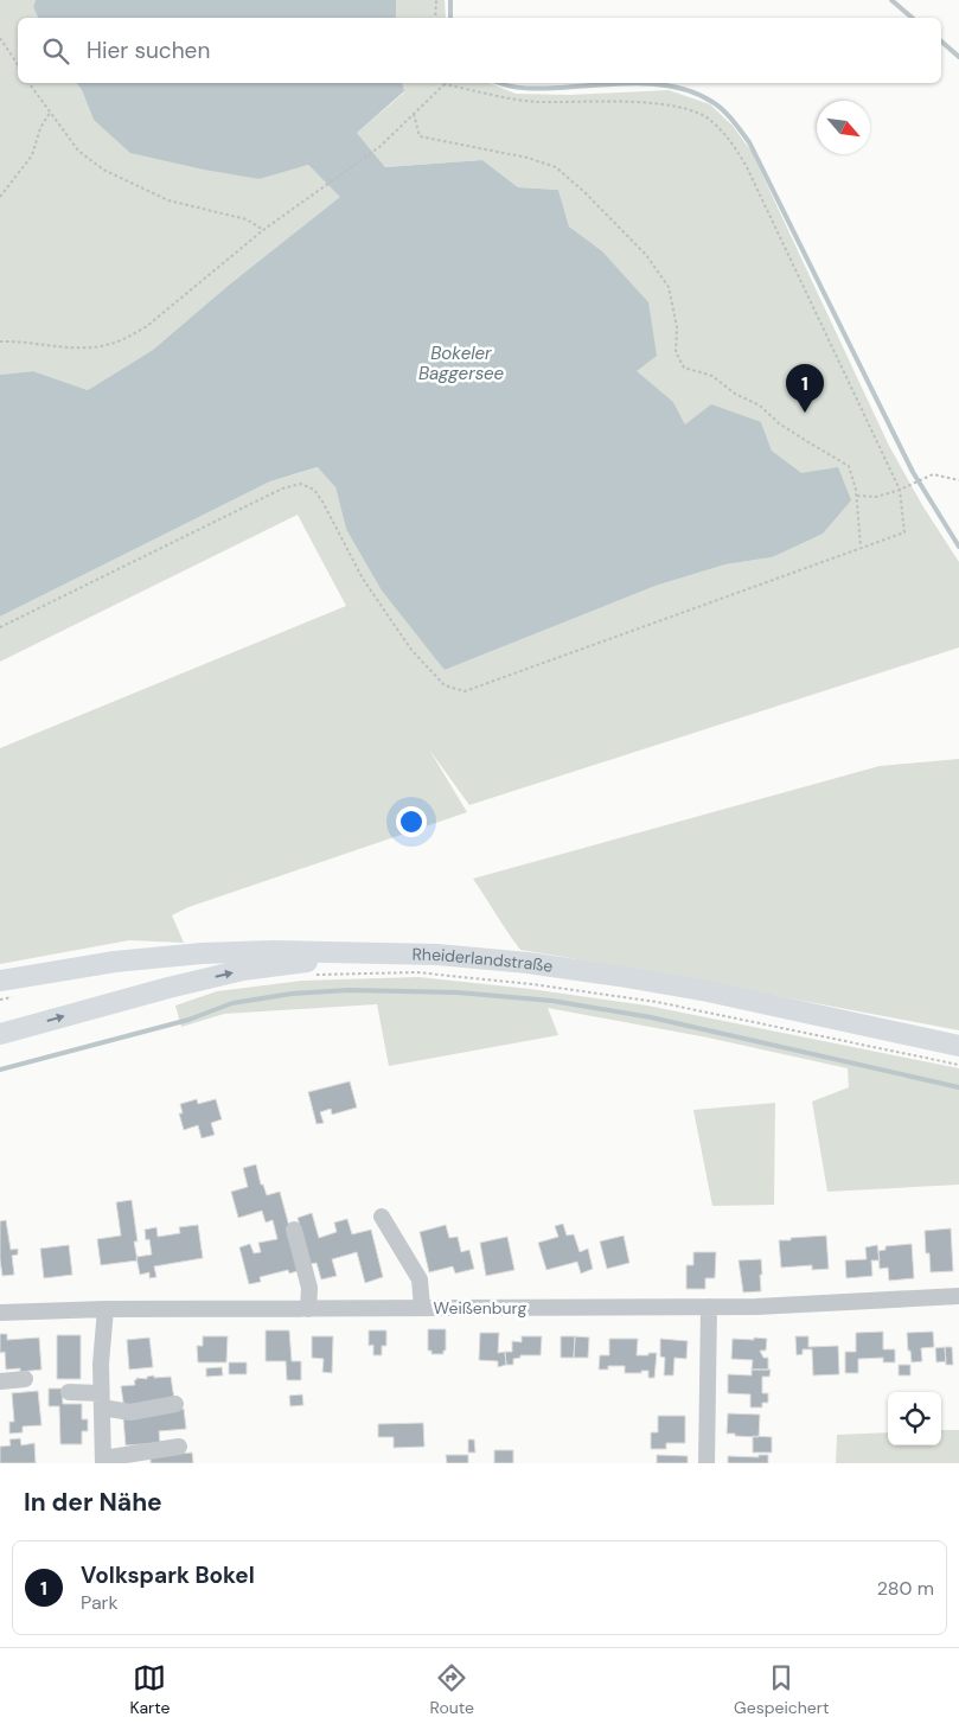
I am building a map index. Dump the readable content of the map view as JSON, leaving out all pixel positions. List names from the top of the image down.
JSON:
{
  "streets": {
    "main road": ["Rheiderlandstraße"],
    "street": ["Weißenburg"]
  },
  "water": ["Bokeler Baggersee"],
  "north": "bottom right",
  "page": {
    "search": "Hier suchen",
    "pins": "1",
    "heading": "In der Nähe",
    "list": [
      {
        "mark": "1",
        "name": "Volkspark Bokel",
        "note": "Park",
        "value": "280 m"
      }
    ],
    "nav": ["Karte", "Route", "Gespeichert"]
  }
}
